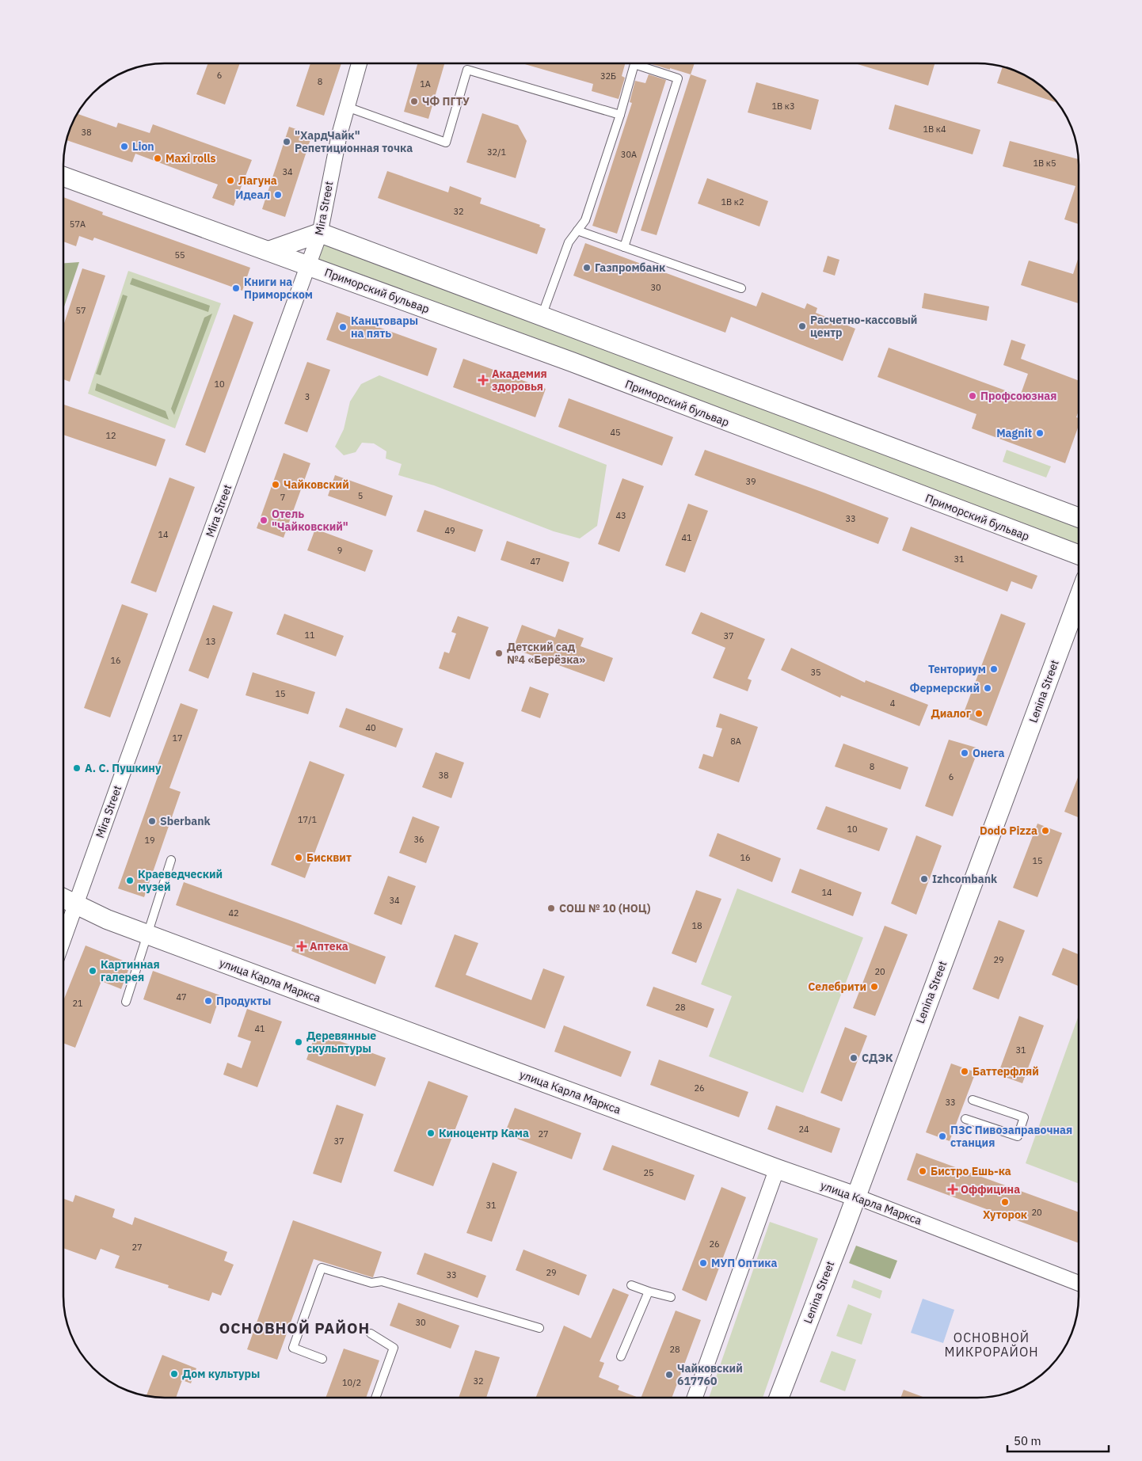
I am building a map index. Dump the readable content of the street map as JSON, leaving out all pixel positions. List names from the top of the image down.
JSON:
{
  "streets": {
    "street": [
      "Mira Street",
      "Приморский бульвар",
      "Lenina Street",
      "улица Карла Маркса"
    ]
  },
  "crossings": [
    ["Mira Street", "Приморский бульвар"],
    ["Mira Street", "улица Карла Маркса"],
    ["Lenina Street", "улица Карла Маркса"]
  ],
  "districts": ["ОСНОВНОЙ РАЙОН", "ОСНОВНОЙ МИКРОРАЙОН"],
  "places": {
    "other": [
      "ЧФ ПГТУ",
      "\"ХардЧайк\" Репетиционная точка",
      "Lion",
      "Maxi rolls",
      "Лагуна",
      "Идеал",
      "Газпромбанк",
      "Книги на Приморском",
      "Расчетно-кассовый центр",
      "Канцтовары на пять",
      "Профсоюзная",
      "Magnit",
      "Чайковский",
      "Отель \"Чайковский\"",
      "Детский сад №4 «Берёзка»",
      "Тенториум",
      "Фермерский",
      "Диалог",
      "Онега",
      "А. С. Пушкину",
      "Sberbank",
      "Dodo Pizza",
      "Бисквит",
      "Izhcombank",
      "Краеведческий музей",
      "СОШ № 10 (НОЦ)",
      "Картинная галерея",
      "Селебрити",
      "Продукты",
      "Деревянные скульптуры",
      "СДЭК",
      "Баттерфляй",
      "Киноцентр Кама",
      "ПЗС Пивозаправочная станция",
      "Бистро Ешь-ка",
      "Хуторок",
      "МУП Оптика",
      "Дом культуры",
      "Чайковский 617760"
    ],
    "health": ["Академия здоровья", "Аптека", "Оффицина"]
  },
  "house_numbers": [
    "6",
    "32Б",
    "8",
    "1А",
    "1В к3",
    "1В к4",
    "38",
    "32/1",
    "30А",
    "1В к5",
    "34",
    "1В к2",
    "32",
    "57А",
    "55",
    "30",
    "57",
    "10",
    "3",
    "45",
    "12",
    "39",
    "5",
    "7",
    "43",
    "33",
    "49",
    "14",
    "41",
    "9",
    "31",
    "47",
    "11",
    "37",
    "13",
    "16",
    "35",
    "15",
    "4",
    "40",
    "17",
    "8А",
    "8",
    "38",
    "6",
    "17/1",
    "10",
    "36",
    "19",
    "16",
    "15",
    "14",
    "34",
    "42",
    "18",
    "29",
    "20",
    "47",
    "21",
    "28",
    "41",
    "31",
    "26",
    "33",
    "24",
    "27",
    "37",
    "25",
    "31",
    "20",
    "26",
    "27",
    "29",
    "33",
    "30",
    "28",
    "32",
    "10/2"
  ],
  "scale_bar": "50 m"
}
